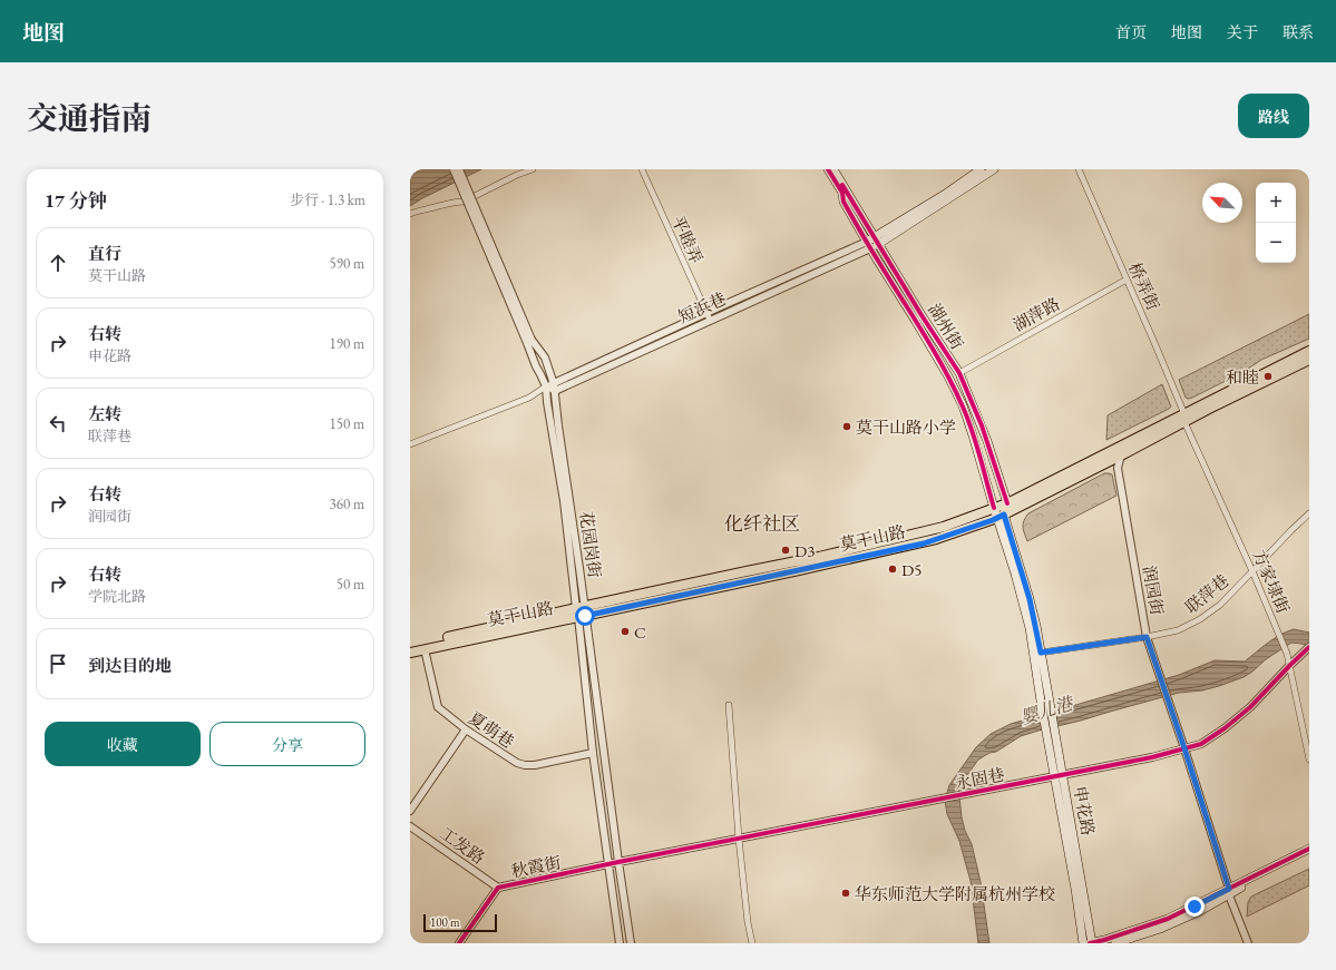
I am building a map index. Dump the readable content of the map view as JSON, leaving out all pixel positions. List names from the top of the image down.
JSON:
{
  "streets": {
    "main road": ["湖州街", "莫干山路", "申花路"],
    "street": [
      "平睦弄",
      "桥弄街",
      "短浜巷",
      "湖萍路",
      "花园岗街",
      "方家埭街",
      "润园街",
      "联萍巷",
      "夏萌巷",
      "永固巷",
      "工发路",
      "秋霞街"
    ]
  },
  "crossings": [
    ["平睦弄", "短浜巷"],
    ["桥弄街", "湖萍路"],
    ["桥弄街", "莫干山路"],
    ["桥弄街", "方家埭街"],
    ["短浜巷", "湖州街"],
    ["短浜巷", "花园岗街"],
    ["湖萍路", "湖州街"],
    ["湖州街", "莫干山路"],
    ["湖州街", "申花路"],
    ["莫干山路", "花园岗街"],
    ["莫干山路", "方家埭街"],
    ["莫干山路", "润园街"],
    ["莫干山路", "夏萌巷"],
    ["莫干山路", "申花路"],
    ["花园岗街", "夏萌巷"],
    ["花园岗街", "永固巷"],
    ["花园岗街", "秋霞街"],
    ["方家埭街", "联萍巷"],
    ["方家埭街", "永固巷"],
    ["润园街", "联萍巷"],
    ["润园街", "永固巷"],
    ["联萍巷", "申花路"],
    ["永固巷", "申花路"],
    ["永固巷", "秋霞街"],
    ["工发路", "秋霞街"]
  ],
  "districts": ["化纤社区"],
  "water": ["婴儿港"],
  "places": [
    "和睦",
    "莫干山路小学",
    "D3",
    "D5",
    "C",
    "华东师范大学附属杭州学校"
  ],
  "scale_bar": "100 m",
  "north": "top left",
  "page": {
    "header": "地图",
    "nav": [
      "首页",
      "地图",
      "关于",
      "联系"
    ],
    "title": "交通指南",
    "buttons": [
      "路线",
      ["收藏", "分享"]
    ],
    "heading": ["17 分钟", "步行 · 1.3 km"],
    "map_buttons": ["+", "−"],
    "list": [
      ["直行", "莫干山路", "590 m"],
      ["右转", "申花路", "190 m"],
      ["左转", "联萍巷", "150 m"],
      ["右转", "润园街", "360 m"],
      ["右转", "学院北路", "50 m"],
      "到达目的地"
    ],
    "scale": "100 m"
  }
}
